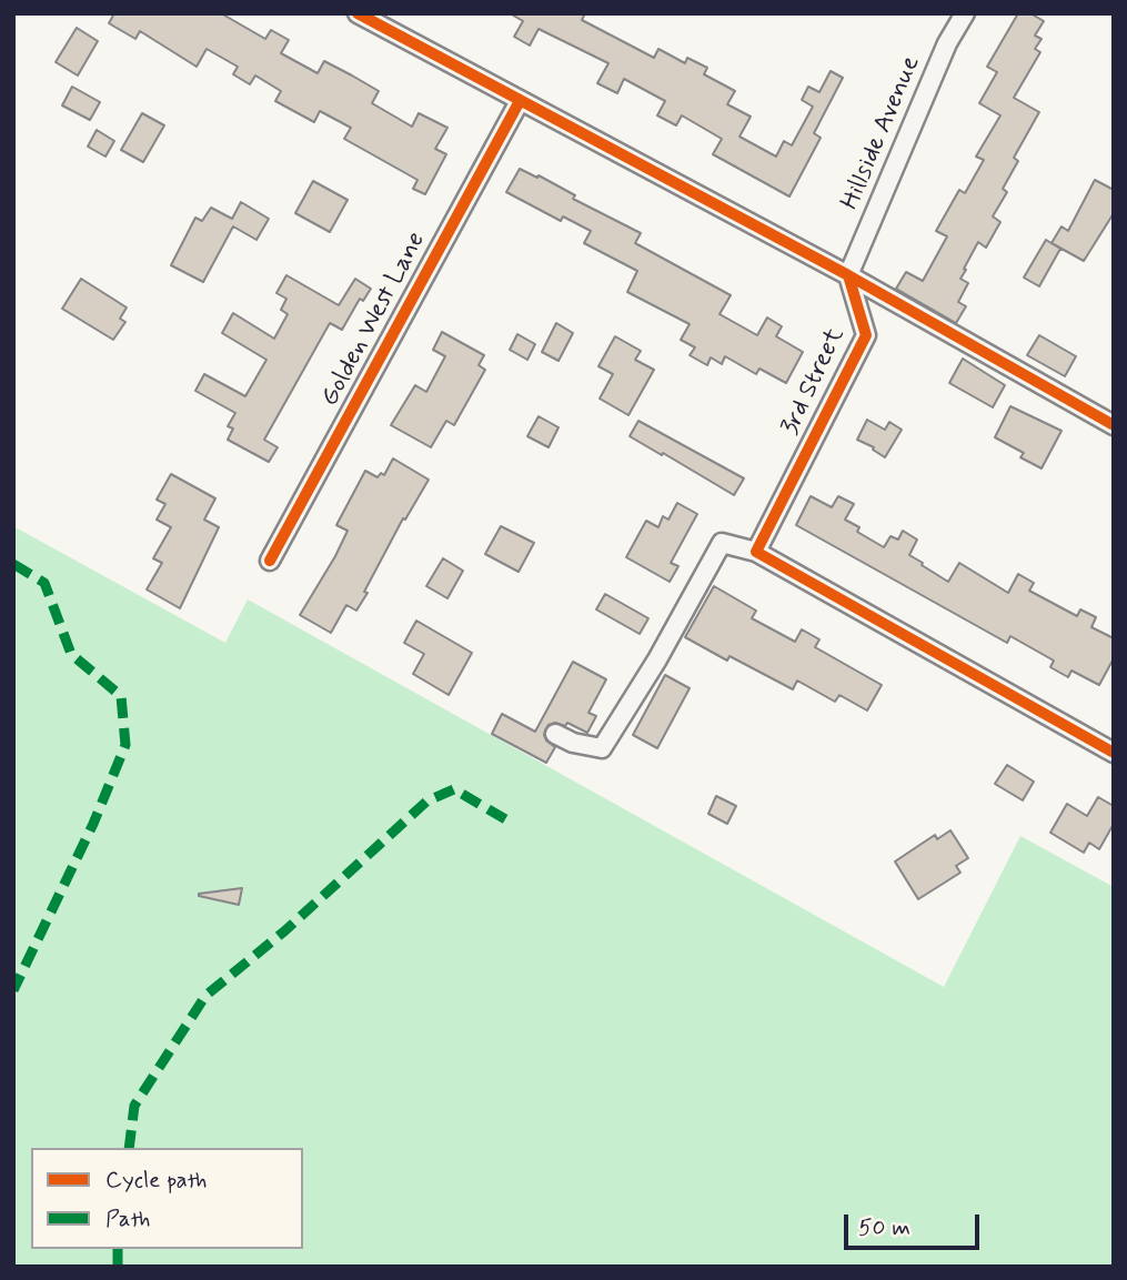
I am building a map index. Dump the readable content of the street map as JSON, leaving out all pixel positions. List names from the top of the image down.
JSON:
{
  "streets": {
    "street": ["Hillside Avenue", "Golden West Lane", "3rd Street"]
  },
  "crossings": [
    ["Hillside Avenue", "3rd Street"]
  ],
  "legend": ["Cycle path", "Path"],
  "scale_bar": "50 m"
}
